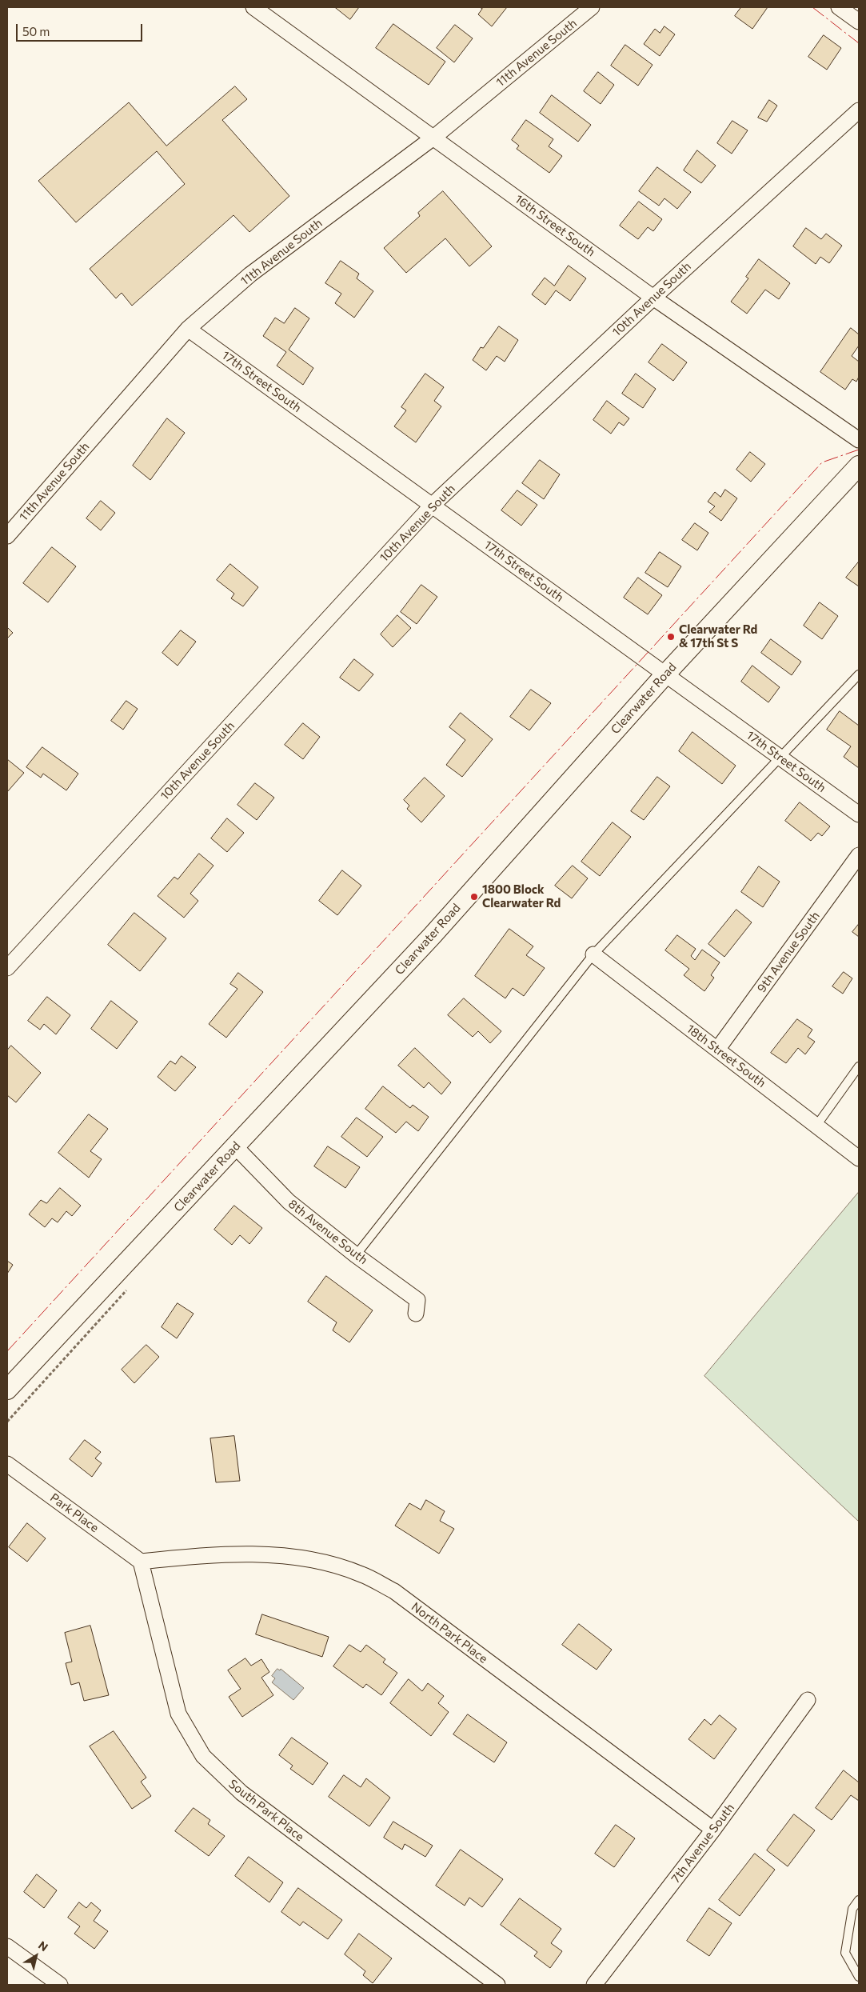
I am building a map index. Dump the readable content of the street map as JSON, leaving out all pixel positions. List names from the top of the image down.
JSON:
{
  "streets": {
    "street": [
      "11th Avenue South",
      "16th Street South",
      "10th Avenue South",
      "17th Street South",
      "Clearwater Road",
      "9th Avenue South",
      "18th Street South",
      "8th Avenue South",
      "Park Place",
      "North Park Place",
      "South Park Place",
      "7th Avenue South"
    ]
  },
  "crossings": [
    ["11th Avenue South", "16th Street South"],
    ["11th Avenue South", "17th Street South"],
    ["16th Street South", "10th Avenue South"],
    ["10th Avenue South", "17th Street South"],
    ["17th Street South", "Clearwater Road"],
    ["Clearwater Road", "8th Avenue South"],
    ["9th Avenue South", "18th Street South"],
    ["Park Place", "North Park Place"],
    ["Park Place", "South Park Place"],
    ["North Park Place", "South Park Place"],
    ["North Park Place", "7th Avenue South"]
  ],
  "places": ["Clearwater Rd & 17th St S", "1800 Block Clearwater Rd"],
  "scale_bar": "50 m",
  "north": "top right"
}
